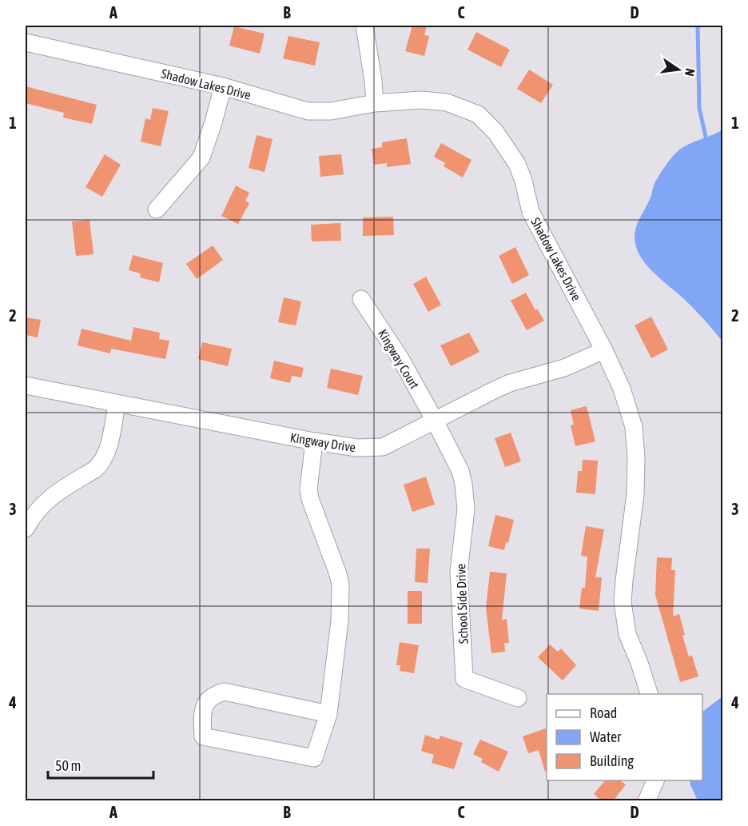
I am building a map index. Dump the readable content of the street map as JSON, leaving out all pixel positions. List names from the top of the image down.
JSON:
{
  "streets": {
    "street": [
      "Shadow Lakes Drive",
      "Kingway Court",
      "Kingway Drive",
      "School Side Drive"
    ]
  },
  "crossings": [
    ["Shadow Lakes Drive", "Kingway Drive"],
    ["Kingway Court", "Kingway Drive"],
    ["Kingway Court", "School Side Drive"],
    ["Kingway Drive", "School Side Drive"]
  ],
  "legend": ["Road", "Water", "Building"],
  "scale_bar": "50 m",
  "north": "right",
  "grid": {
    "columns": [
      "A",
      "B",
      "C",
      "D"
    ],
    "rows": [
      "1",
      "2",
      "3",
      "4"
    ]
  }
}
